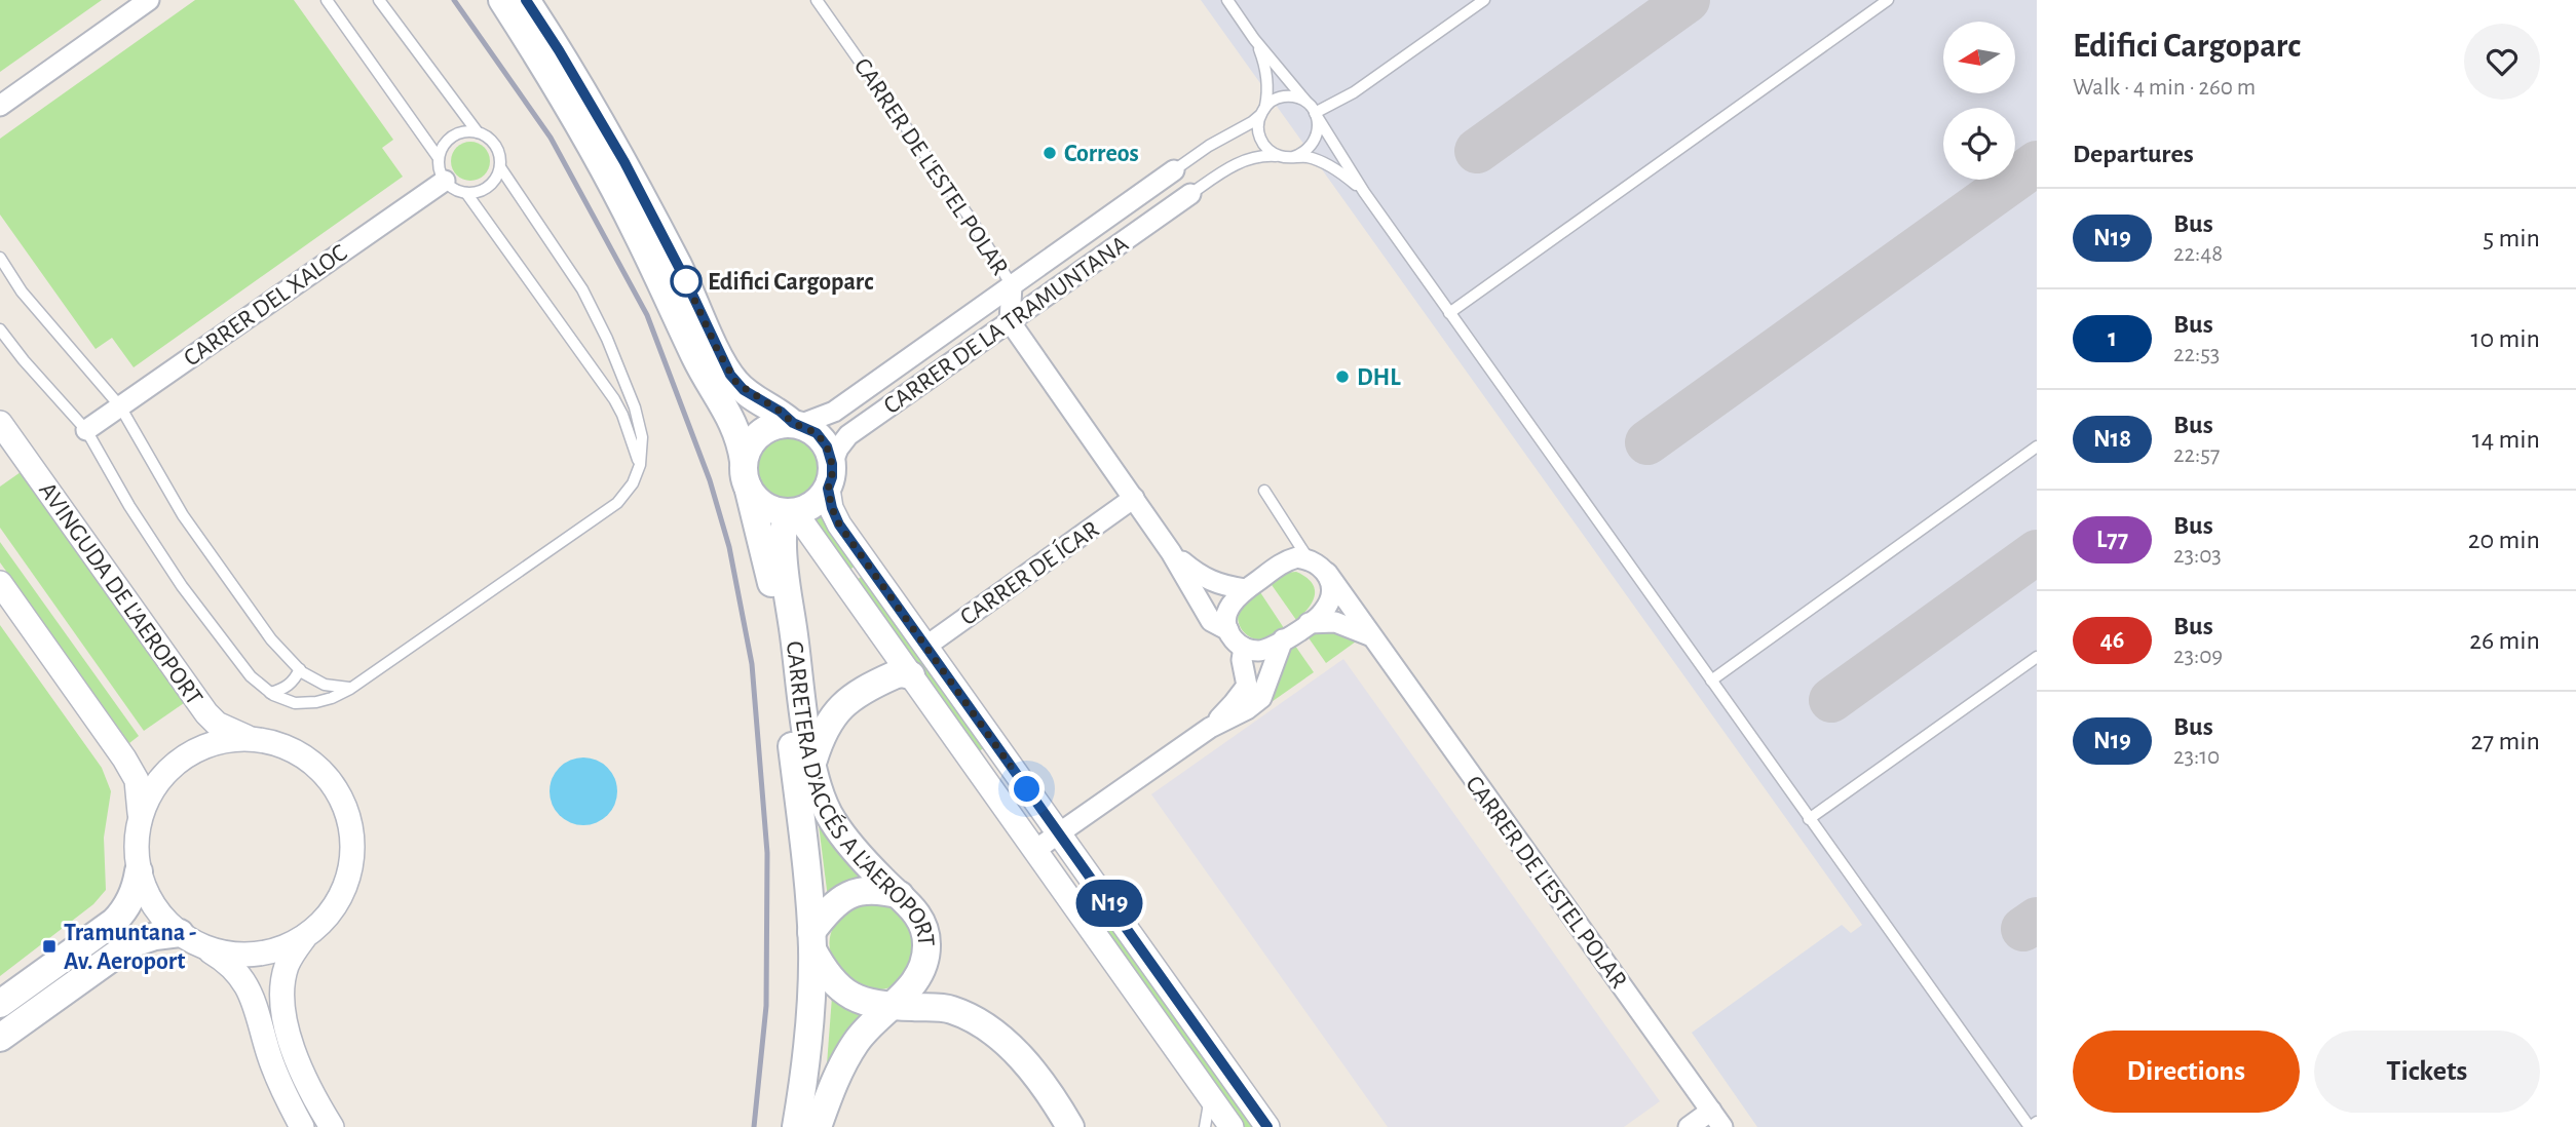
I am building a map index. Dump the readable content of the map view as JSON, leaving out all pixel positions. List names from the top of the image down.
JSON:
{
  "streets": {
    "main road": ["CARRETERA D'ACCÉS A L'AEROPORT"],
    "street": [
      "CARRER DE L'ESTEL POLAR",
      "CARRER DEL XALOC",
      "CARRER DE LA TRAMUNTANA",
      "CARRER DE ÍCAR",
      "AVINGUDA DE L'AEROPORT"
    ]
  },
  "crossings": [
    ["CARRER DE L'ESTEL POLAR", "CARRER DE LA TRAMUNTANA"],
    ["CARRER DE LA TRAMUNTANA", "CARRETERA D'ACCÉS A L'AEROPORT"]
  ],
  "places": {
    "other": ["Correos", "Edifici Cargoparc", "DHL"],
    "transit": ["Tramuntana - Av. Aeroport"]
  },
  "lines": ["bus line N19"],
  "north": "left",
  "page": {
    "on_map": "N19",
    "heading": [
      ["Edifici Cargoparc", "Walk · 4 min · 260 m"],
      "Departures"
    ],
    "list": [
      {
        "mark": "N19",
        "name": "Bus",
        "note": "22:48",
        "value": "5 min"
      },
      {
        "mark": "1",
        "name": "Bus",
        "note": "22:53",
        "value": "10 min"
      },
      {
        "mark": "N18",
        "name": "Bus",
        "note": "22:57",
        "value": "14 min"
      },
      {
        "mark": "L77",
        "name": "Bus",
        "note": "23:03",
        "value": "20 min"
      },
      {
        "mark": "46",
        "name": "Bus",
        "note": "23:09",
        "value": "26 min"
      },
      {
        "mark": "N19",
        "name": "Bus",
        "note": "23:10",
        "value": "27 min"
      }
    ],
    "buttons": ["Directions", "Tickets"]
  }
}
